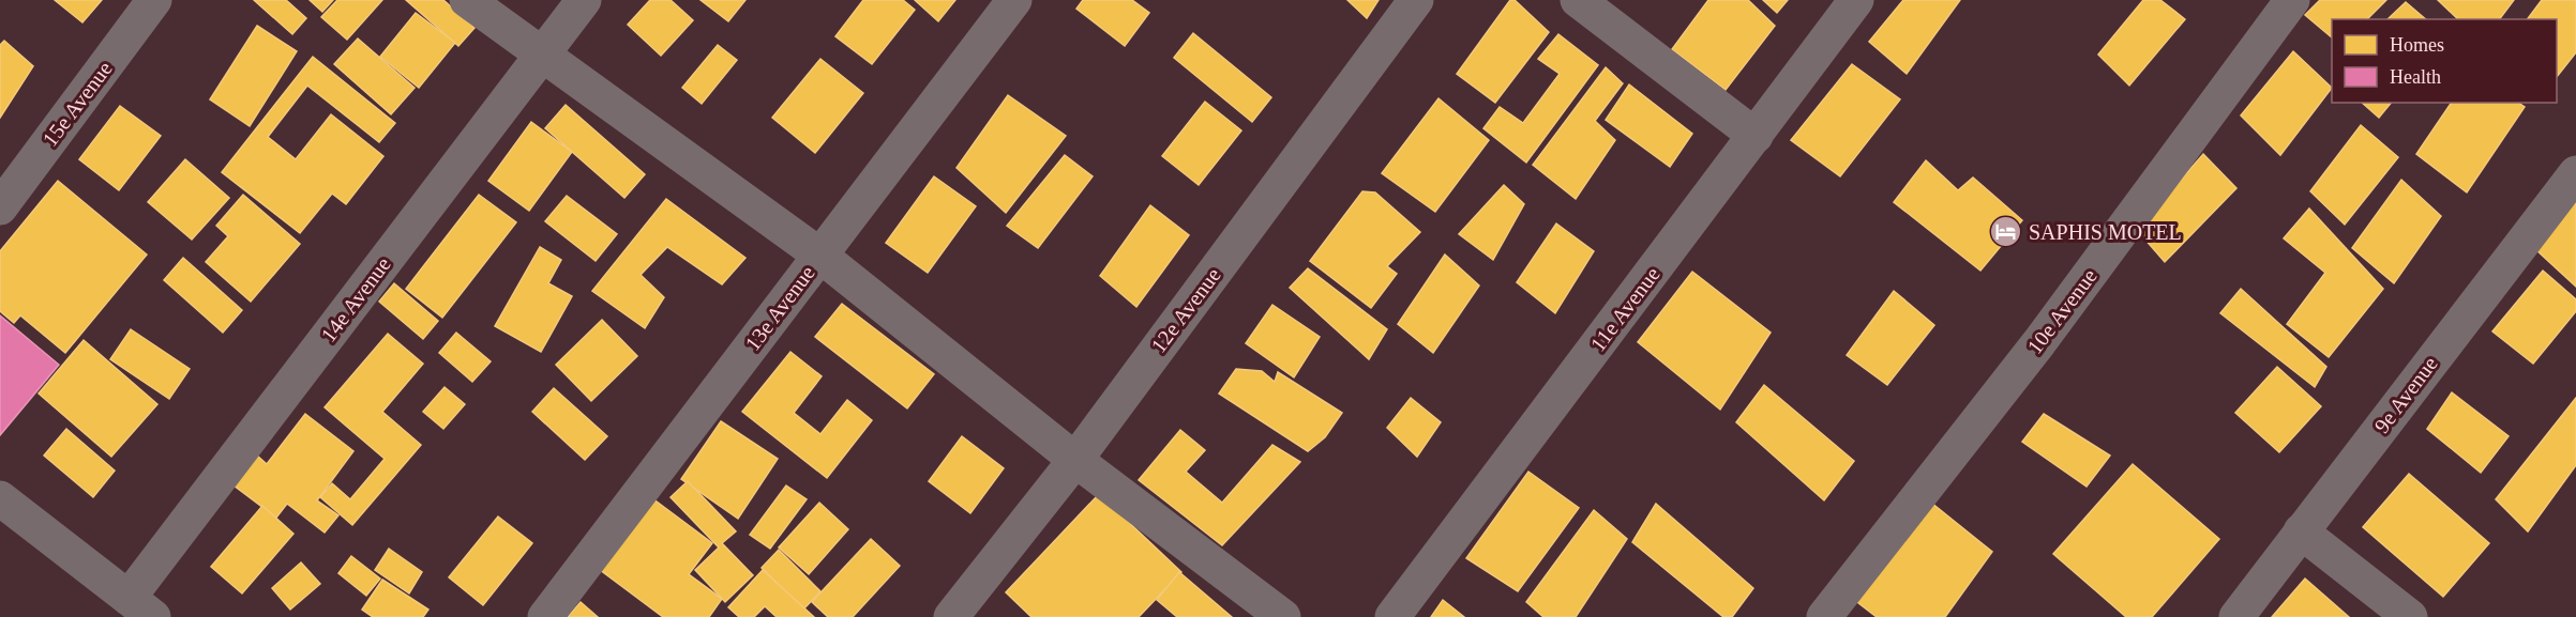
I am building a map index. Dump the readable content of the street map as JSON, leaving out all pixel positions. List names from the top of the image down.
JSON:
{
  "streets": {
    "street": [
      "15e Avenue",
      "14e Avenue",
      "13e Avenue",
      "11e Avenue",
      "12e Avenue",
      "10e Avenue",
      "9e Avenue"
    ]
  },
  "places": {
    "hotel": ["SAPHIS MOTEL"]
  },
  "legend": ["Homes", "Health"]
}
